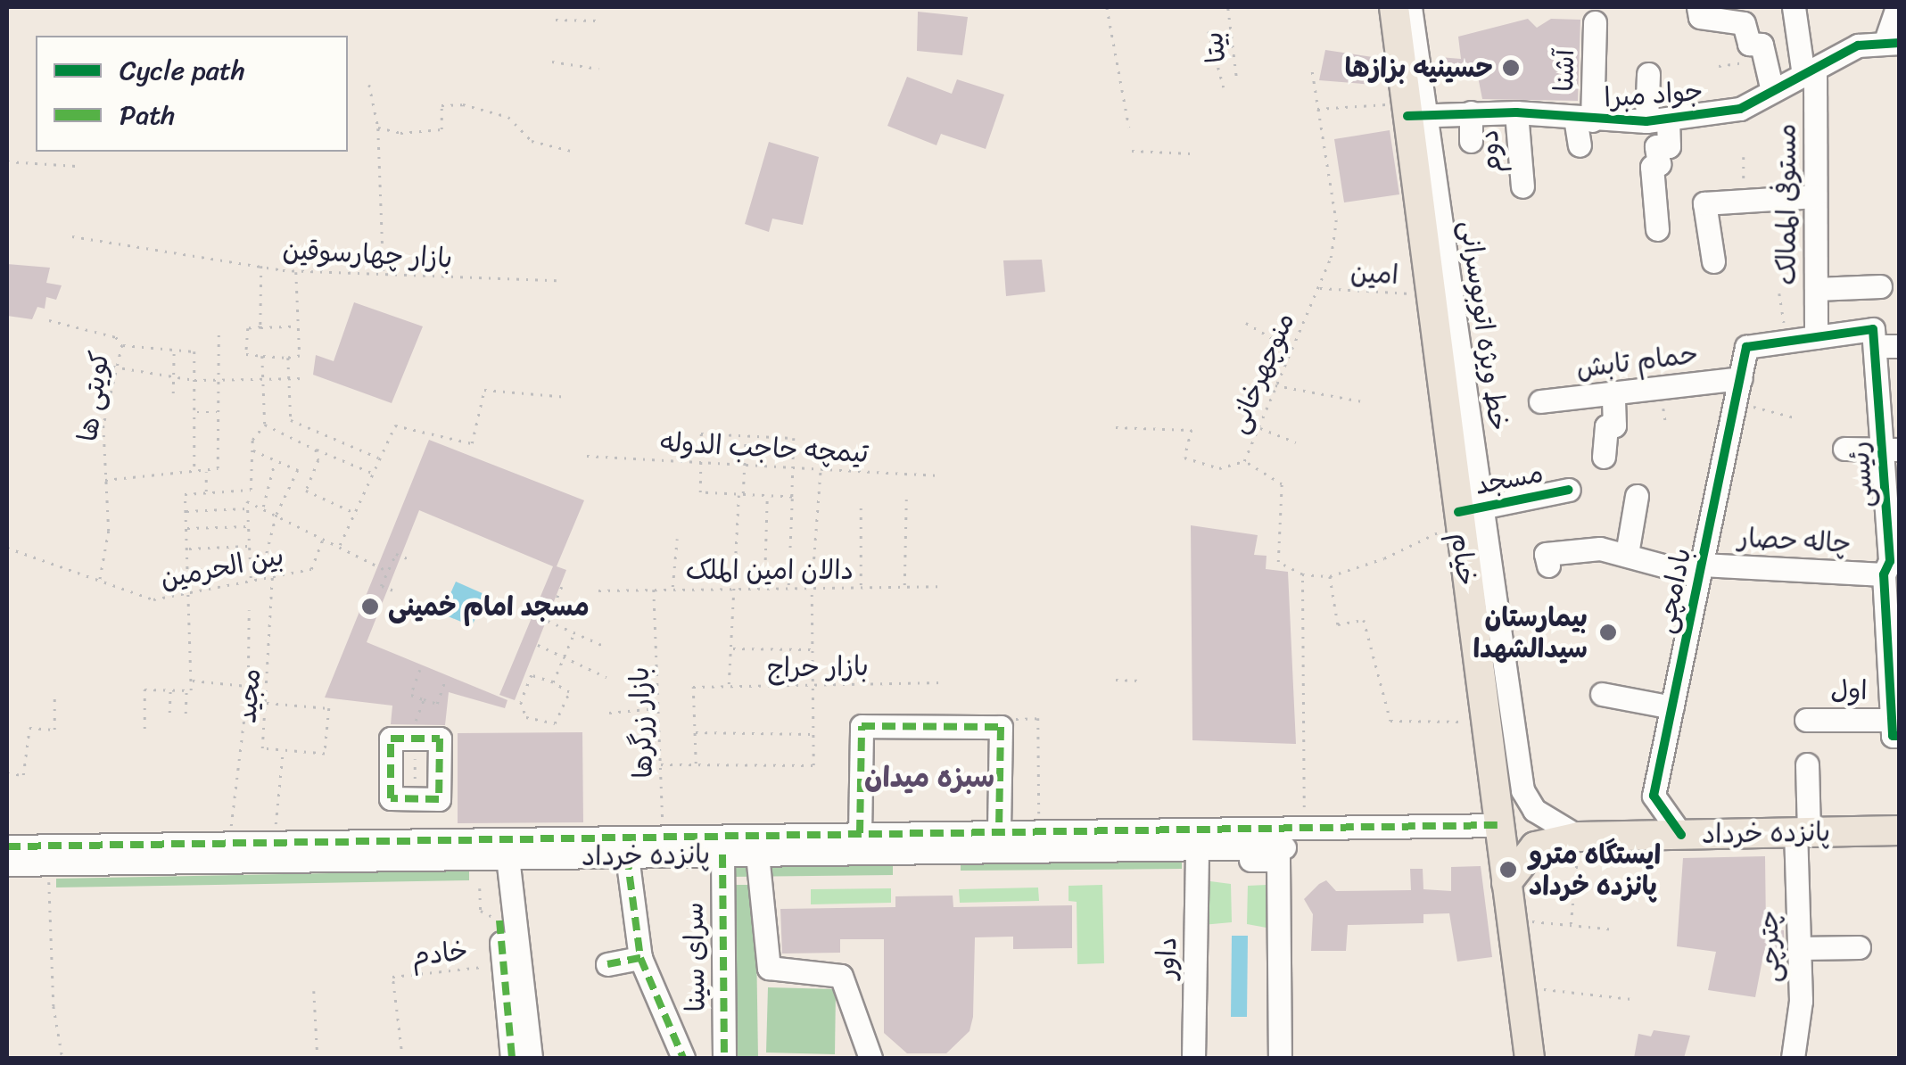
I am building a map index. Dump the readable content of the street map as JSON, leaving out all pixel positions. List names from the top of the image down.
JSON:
{
  "streets": {
    "main road": ["خیام", "پانزده خرداد"],
    "street": [
      "آشنا",
      "جواد مبرا",
      "دوم",
      "مستوفی الممالک",
      "خط ویژه اتوبوسرانی",
      "حمام تابش",
      "رئیسی",
      "مسجد",
      "چاله حصار",
      "بادامچی",
      "اول",
      "چترچی",
      "سرای سینا",
      "داور"
    ],
    "path": [
      "بیتا",
      "بازار چهارسوقین",
      "امین",
      "منوچهرخانی",
      "کویتی ها",
      "تیمچه حاجب الدوله",
      "بین الحرمین",
      "دالان امین الملک",
      "بازار حراج",
      "مجید",
      "بازار زرگرها",
      "خادم"
    ]
  },
  "crossings": [
    ["آشنا", "جواد مبرا"],
    ["جواد مبرا", "دوم"],
    ["جواد مبرا", "مستوفی الممالک"],
    ["جواد مبرا", "خط ویژه اتوبوسرانی"],
    ["جواد مبرا", "خیام"],
    ["امین", "منوچهرخانی"],
    ["امین", "خیام"],
    ["خط ویژه اتوبوسرانی", "مسجد"],
    ["خط ویژه اتوبوسرانی", "خیام"],
    ["خط ویژه اتوبوسرانی", "پانزده خرداد"],
    ["حمام تابش", "بادامچی"],
    ["کویتی ها", "بین الحرمین"],
    ["رئیسی", "چاله حصار"],
    ["رئیسی", "اول"],
    ["مسجد", "خیام"],
    ["چاله حصار", "بادامچی"],
    ["خیام", "پانزده خرداد"],
    ["بین الحرمین", "مجید"],
    ["دالان امین الملک", "بازار زرگرها"],
    ["بادامچی", "پانزده خرداد"],
    ["پانزده خرداد", "چترچی"],
    ["پانزده خرداد", "سرای سینا"],
    ["پانزده خرداد", "داور"]
  ],
  "districts": ["سبزه میدان"],
  "places": [
    "حسینیه بزازها",
    "مسجد امام خمینی",
    "بیمارستان سیدالشهدا",
    "ایستگاه مترو پانزده خرداد"
  ],
  "legend": ["Cycle path", "Path"]
}
